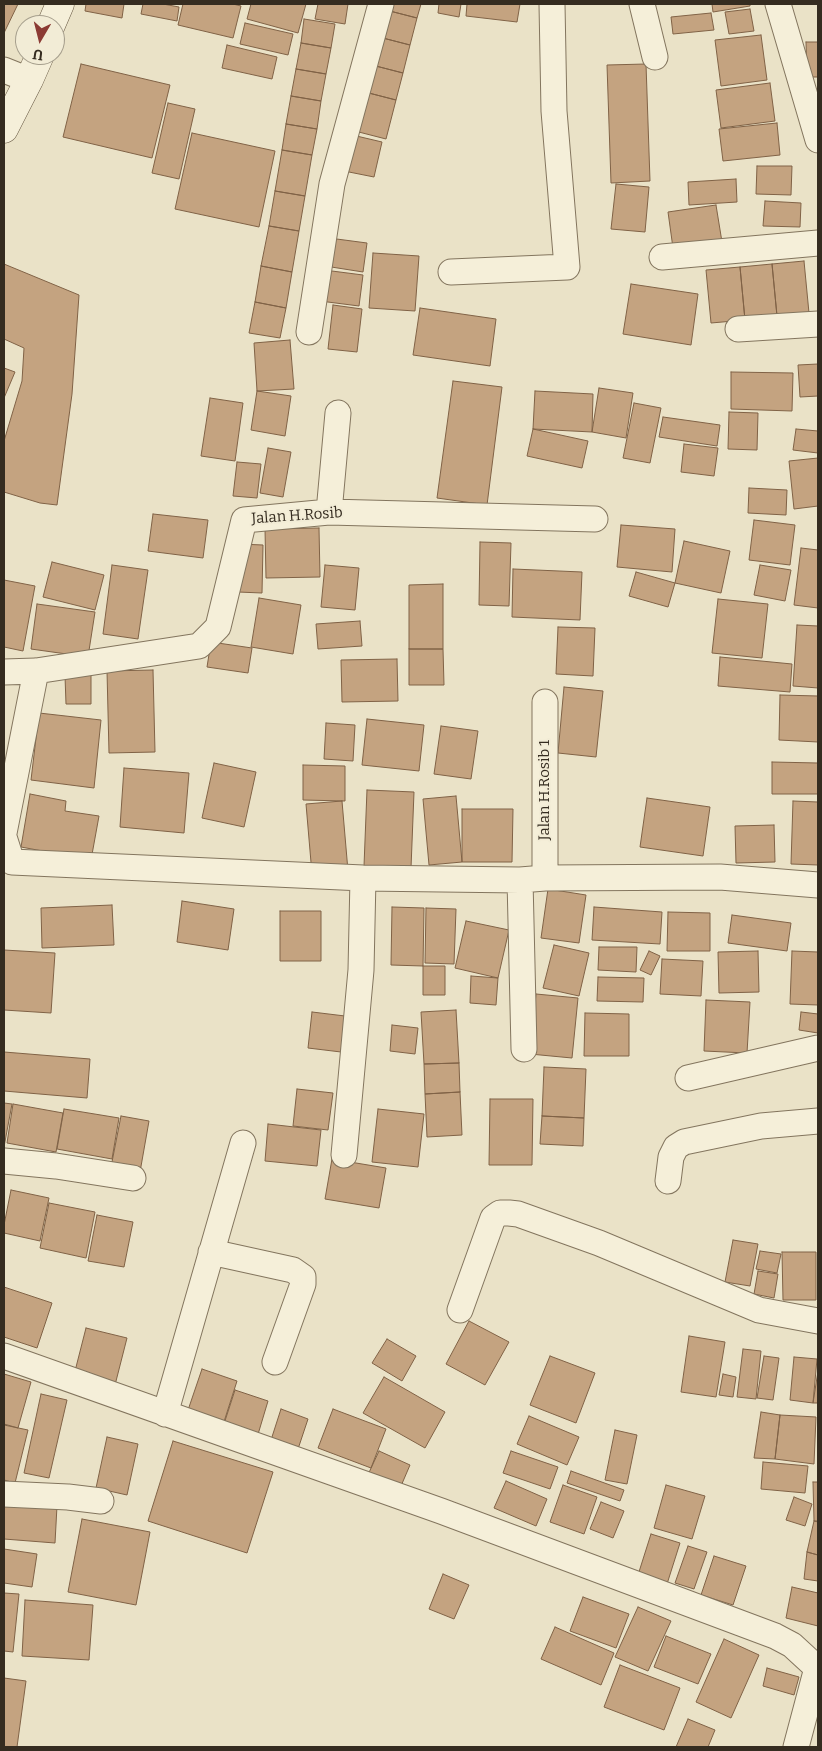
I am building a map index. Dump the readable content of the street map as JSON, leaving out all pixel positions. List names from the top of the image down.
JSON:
{
  "streets": {
    "street": ["Jalan H.Rosib", "Jalan H.Rosib 1"]
  },
  "north": "bottom"
}
